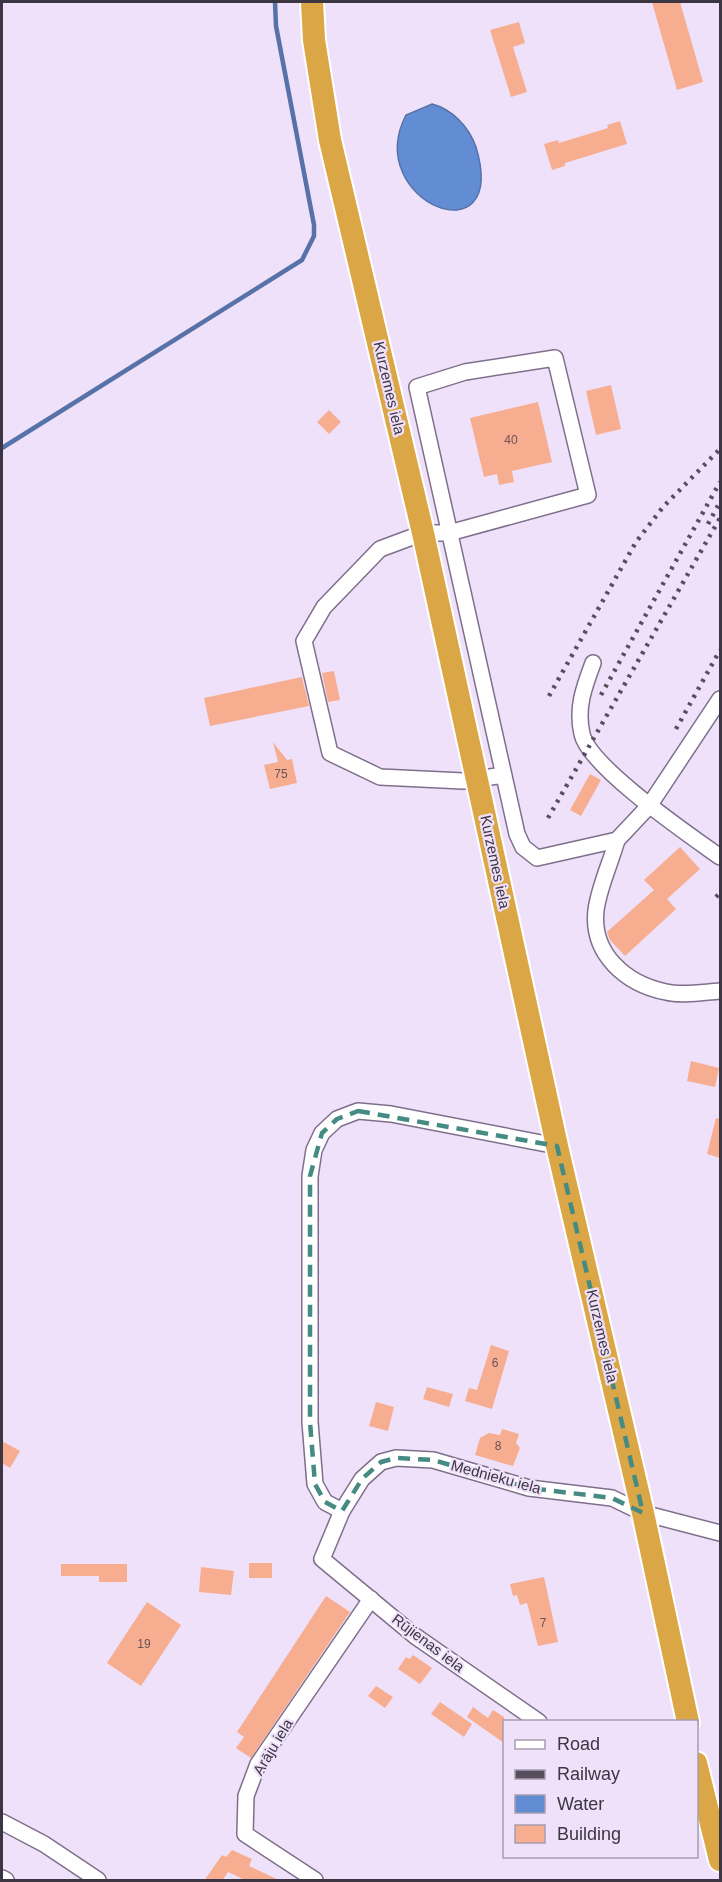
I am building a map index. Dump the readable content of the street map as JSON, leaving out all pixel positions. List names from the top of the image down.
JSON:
{
  "streets": {
    "highway": ["Kurzemes iela"],
    "street": ["Mednieku iela", "Rūjienas iela", "Arāju iela"]
  },
  "crossings": [
    ["Kurzemes iela", "Mednieku iela"],
    ["Mednieku iela", "Rūjienas iela"],
    ["Rūjienas iela", "Arāju iela"]
  ],
  "house_numbers": [
    "40",
    "75",
    "6",
    "8",
    "7",
    "19"
  ],
  "legend": [
    "Road",
    "Railway",
    "Water",
    "Building"
  ]
}
